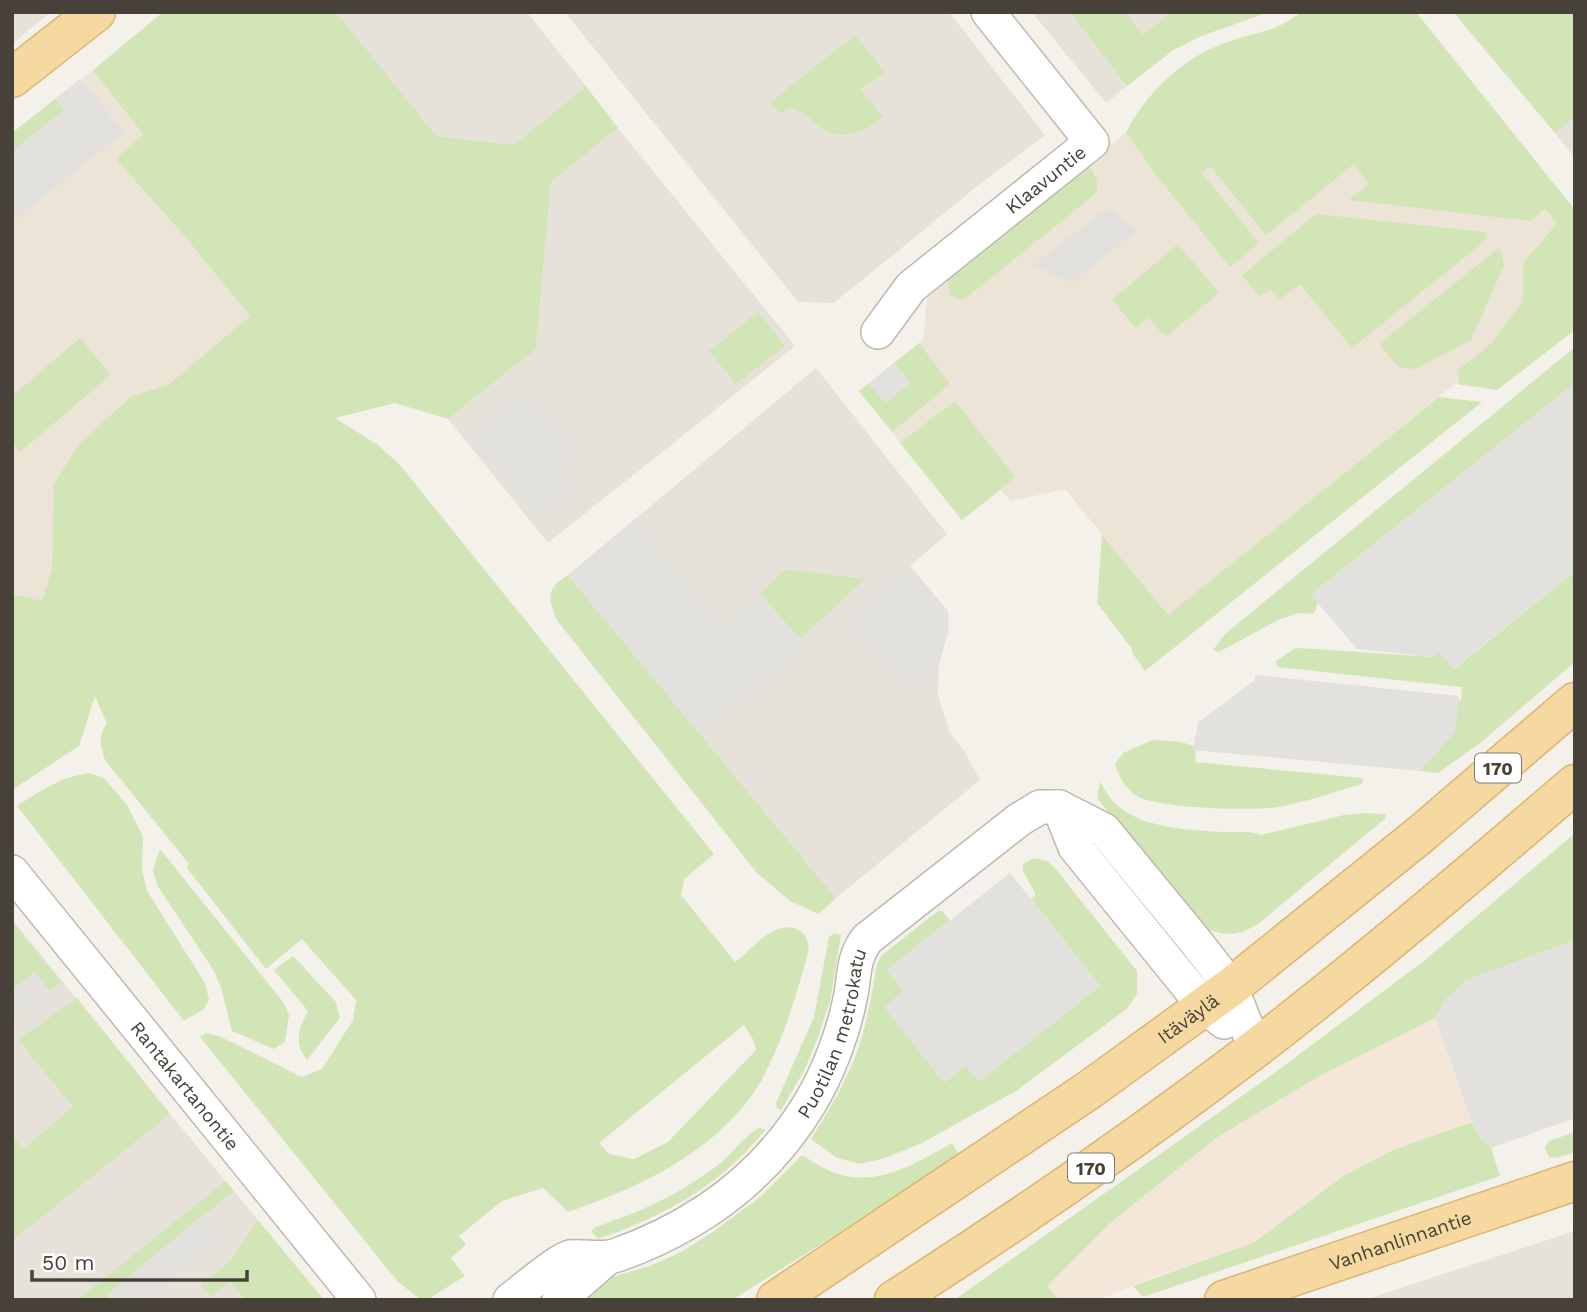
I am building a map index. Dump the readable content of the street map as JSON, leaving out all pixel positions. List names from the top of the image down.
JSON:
{
  "streets": {
    "main road": ["170", "Itäväylä", "Vanhanlinnantie"],
    "street": ["Klaavuntie", "Puotilan metrokatu", "Rantakartanontie"]
  },
  "crossings": [
    ["170", "Puotilan metrokatu"],
    ["Itäväylä", "Puotilan metrokatu"]
  ],
  "scale_bar": "50 m"
}
